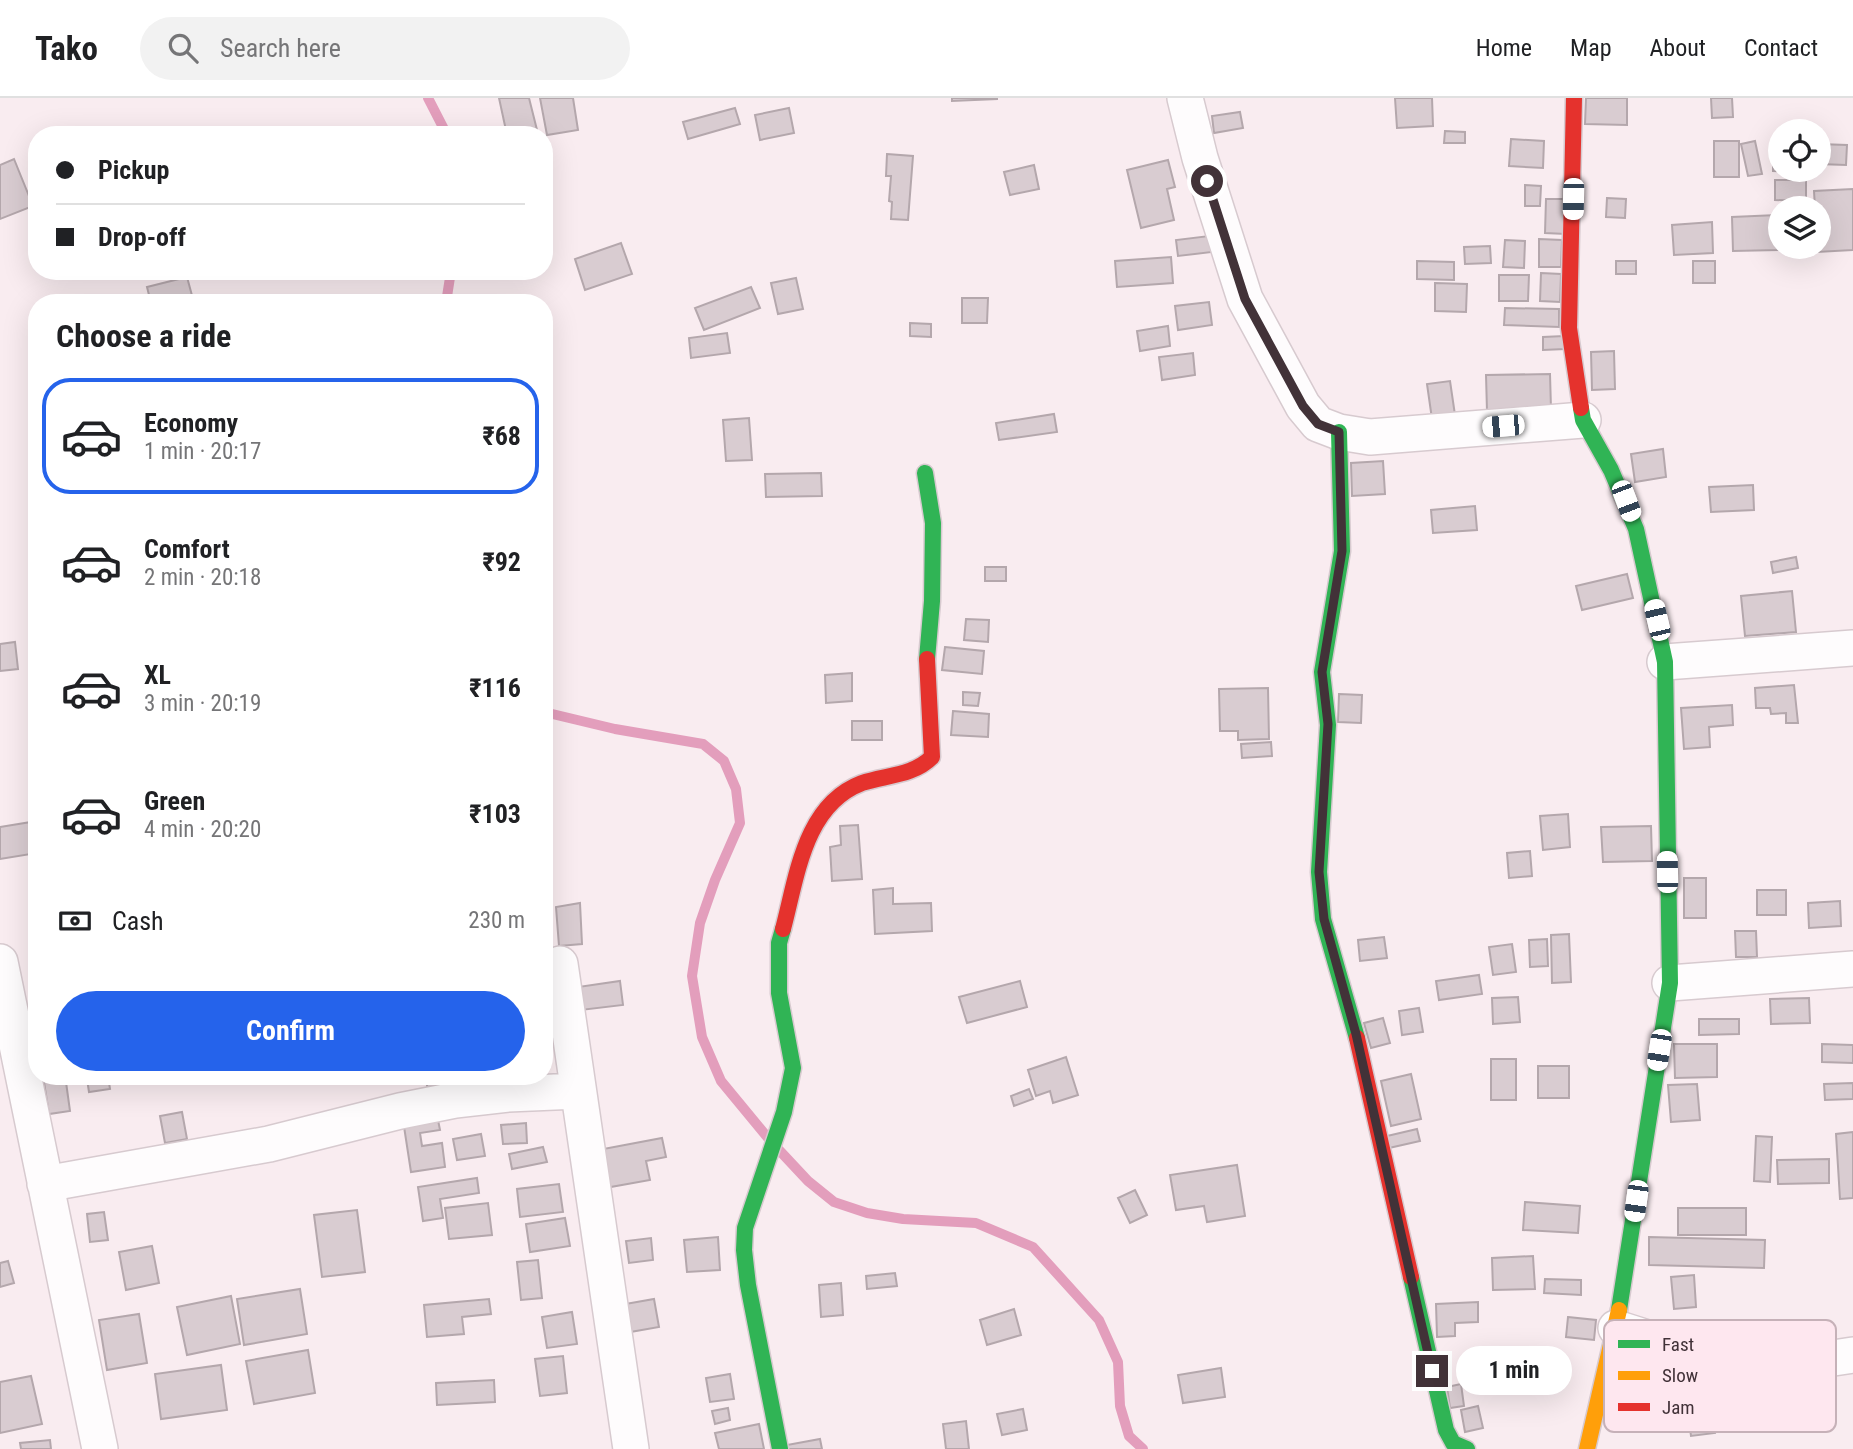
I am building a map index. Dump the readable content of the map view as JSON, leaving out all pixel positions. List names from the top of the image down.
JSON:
{
  "legend": ["Fast", "Slow", "Jam"],
  "page": {
    "header": "Tako",
    "search": "Search here",
    "nav": [
      "Home",
      "Map",
      "About",
      "Contact"
    ],
    "banner": ["Pickup", "Drop-off"],
    "heading": "Choose a ride",
    "list": [
      {
        "name": "Economy",
        "note": "1 min · 20:17",
        "value": "₹68"
      },
      {
        "name": "Comfort",
        "note": "2 min · 20:18",
        "value": "₹92"
      },
      {
        "name": "XL",
        "note": "3 min · 20:19",
        "value": "₹116"
      },
      {
        "name": "Green",
        "note": "4 min · 20:20",
        "value": "₹103"
      }
    ],
    "pay": ["Cash", "230 m"],
    "buttons": "Confirm",
    "bubble": "1 min"
  }
}
